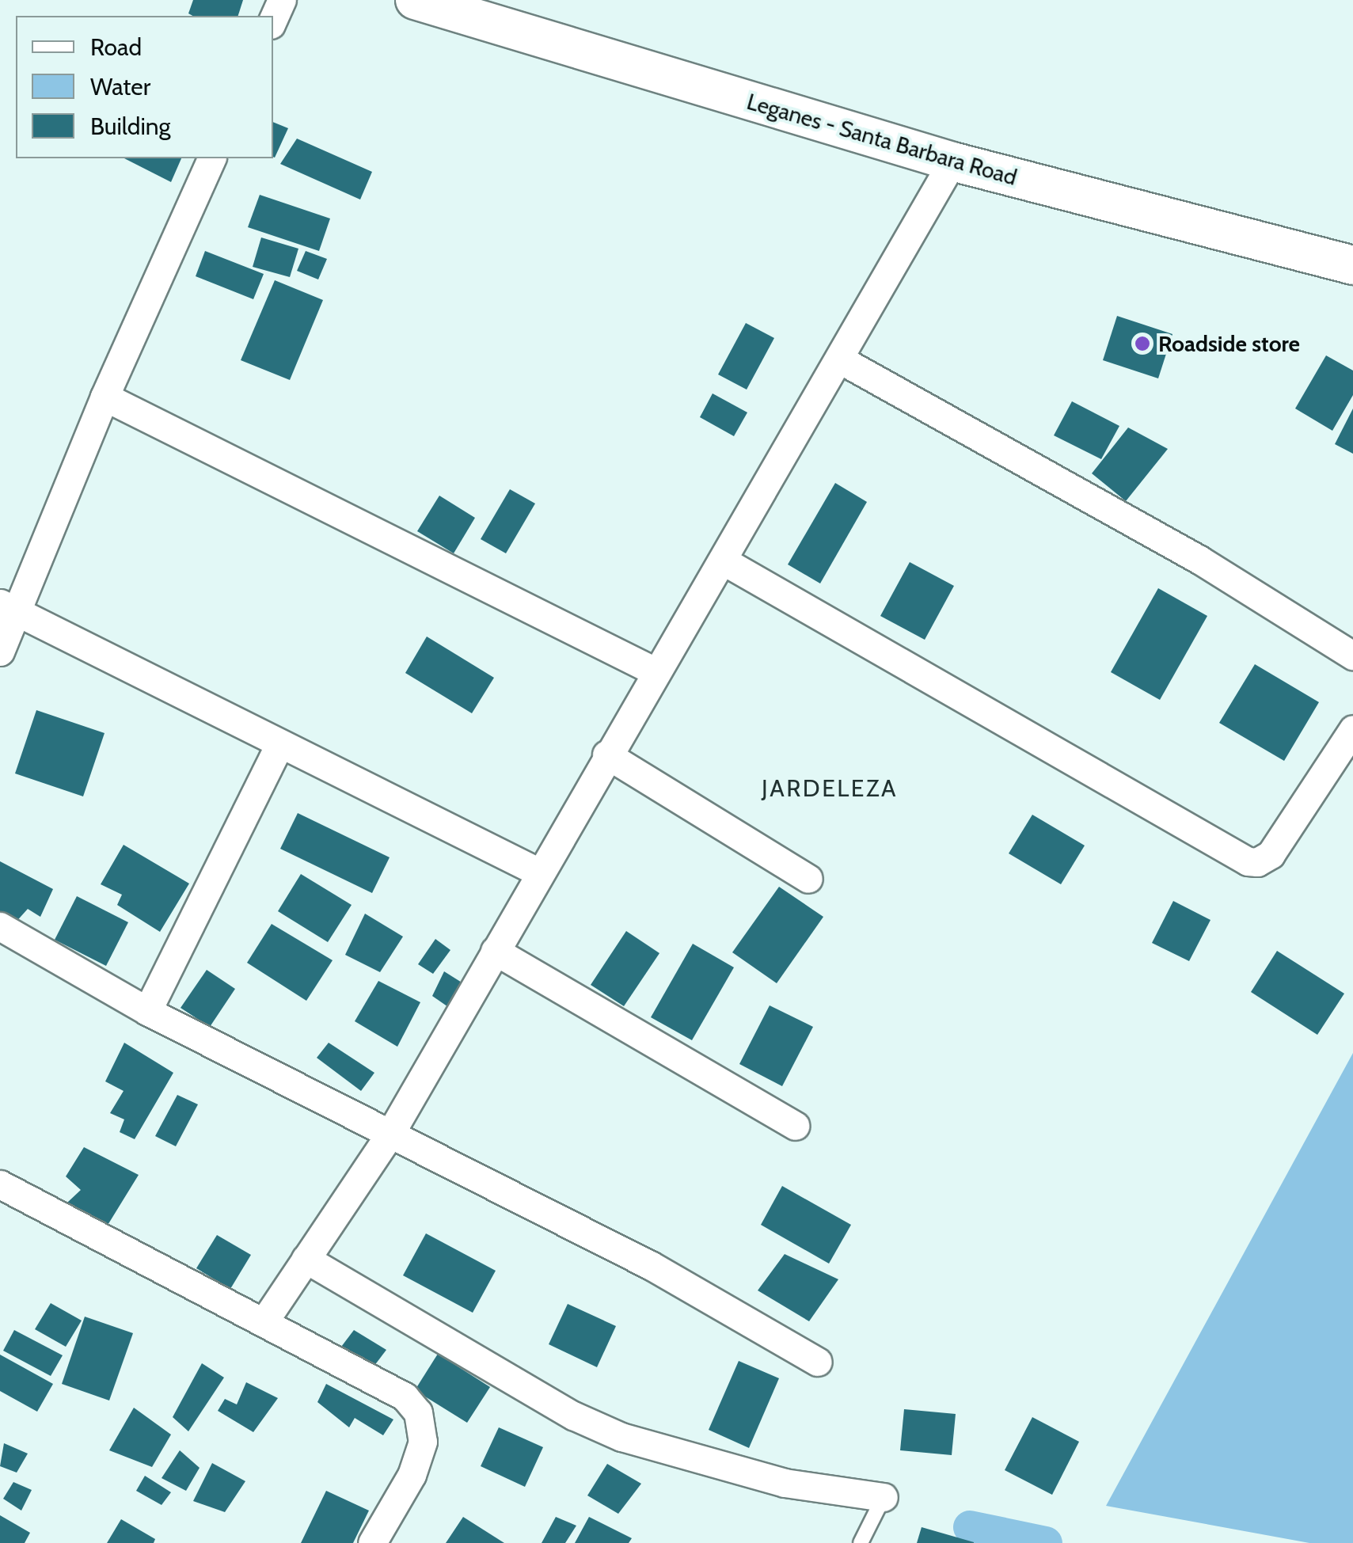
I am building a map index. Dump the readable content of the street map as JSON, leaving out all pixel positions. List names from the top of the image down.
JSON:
{
  "streets": {
    "main road": ["Leganes - Santa Barbara Road"]
  },
  "districts": ["JARDELEZA"],
  "places": ["Roadside store"],
  "legend": ["Road", "Water", "Building"]
}
